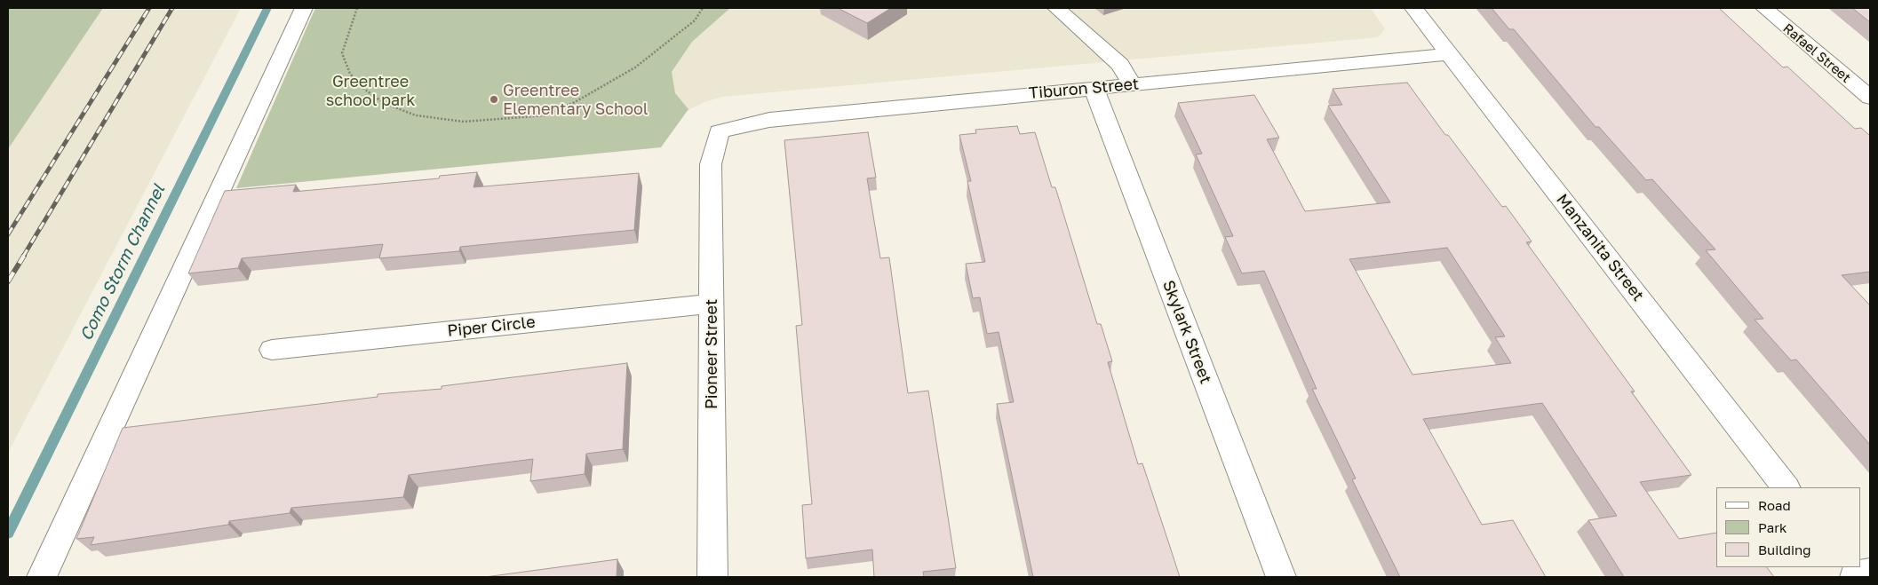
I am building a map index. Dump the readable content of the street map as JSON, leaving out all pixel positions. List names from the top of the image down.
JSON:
{
  "streets": {
    "street": [
      "Rafael Street",
      "Tiburon Street",
      "Manzanita Street",
      "Piper Circle",
      "Skylark Street",
      "Pioneer Street"
    ]
  },
  "crossings": [
    ["Tiburon Street", "Manzanita Street"],
    ["Tiburon Street", "Skylark Street"],
    ["Tiburon Street", "Pioneer Street"],
    ["Piper Circle", "Pioneer Street"]
  ],
  "water": ["Como Storm Channel"],
  "parks": ["Greentree school park"],
  "places": ["Greentree Elementary School"],
  "legend": ["Road", "Park", "Building"]
}
